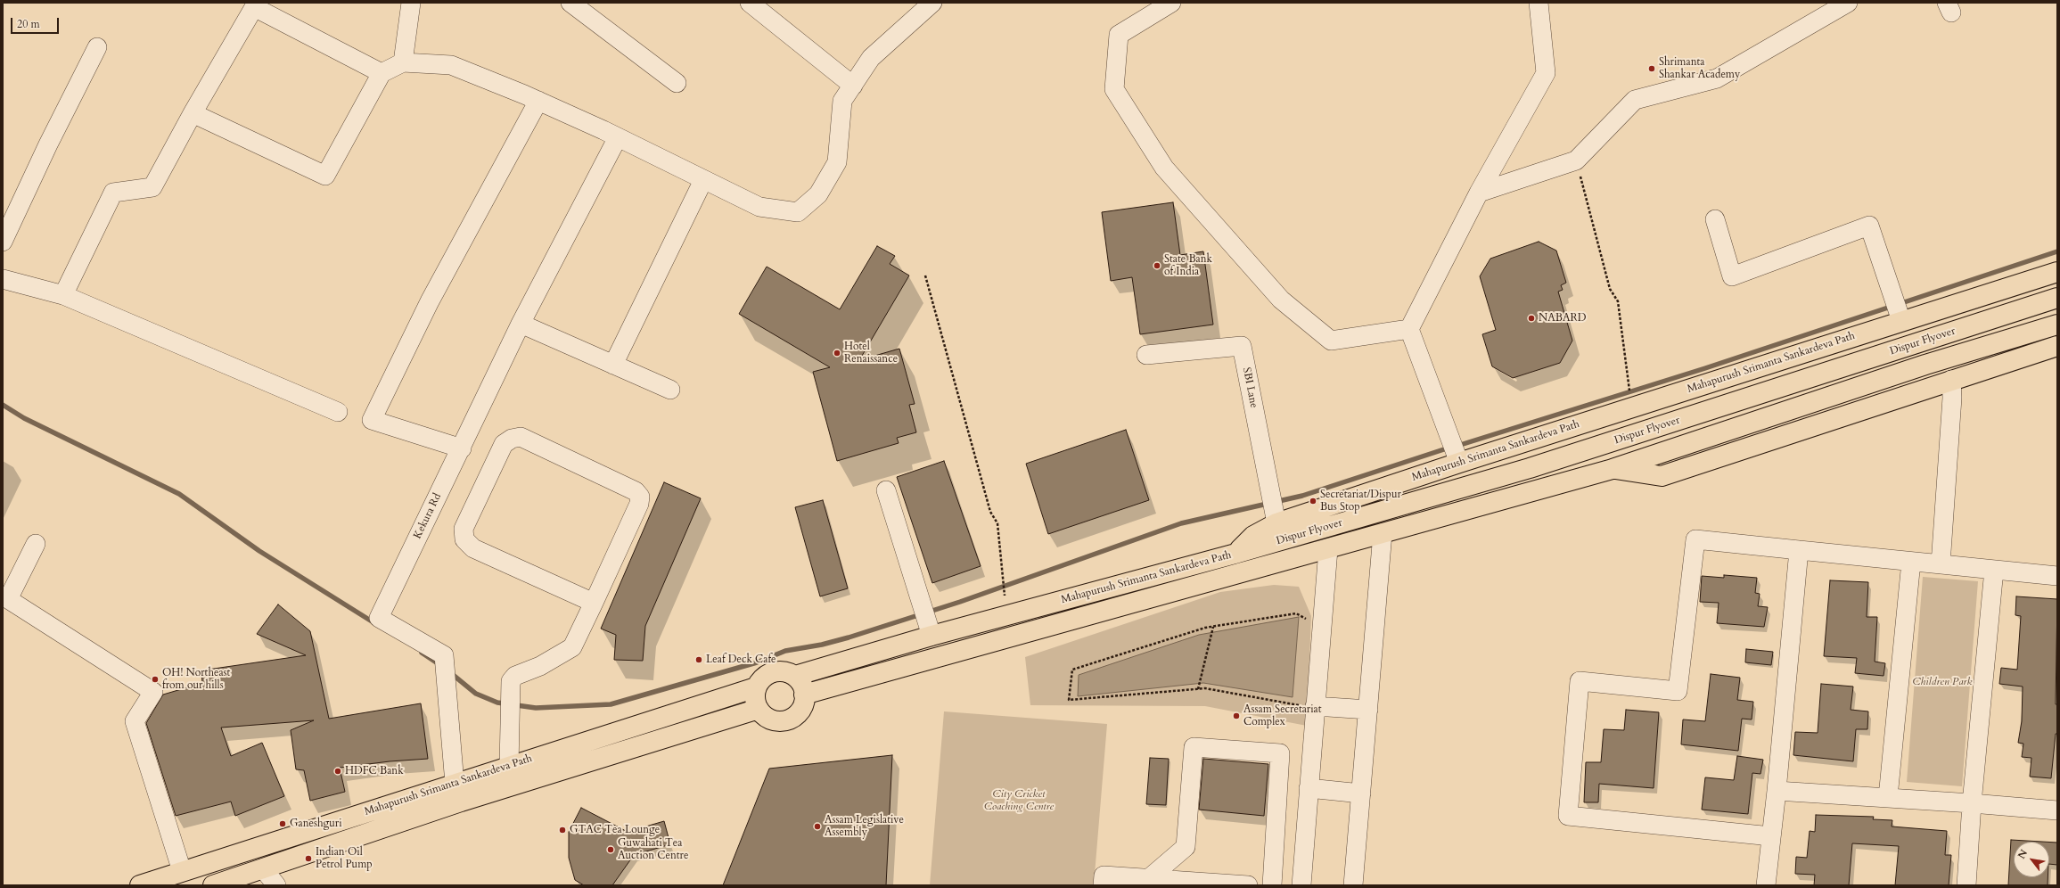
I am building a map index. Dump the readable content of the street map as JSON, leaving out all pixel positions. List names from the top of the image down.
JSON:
{
  "streets": {
    "main road": ["Dispur Flyover", "Mahapurush Srimanta Sankardeva Path"],
    "street": ["SBI Lane", "Kekura Rd"]
  },
  "crossings": [
    ["Dispur Flyover", "Mahapurush Srimanta Sankardeva Path"],
    ["Mahapurush Srimanta Sankardeva Path", "SBI Lane"],
    ["Mahapurush Srimanta Sankardeva Path", "Kekura Rd"]
  ],
  "parks": ["Children Park", "City Cricket Coaching Centre"],
  "places": [
    "Shrimanta Shankar Academy",
    "State Bank of India",
    "NABARD",
    "Hotel Renaissance",
    "Secretariat/Dispur Bus Stop",
    "Leaf Deck Cafe",
    "OH! Northeast from our hills",
    "Assam Secretariat Complex",
    "HDFC Bank",
    "Ganeshguri",
    "Assam Legislative Assembly",
    "GTAC Tea Lounge",
    "Guwahati Tea Auction Centre",
    "Indian Oil Petrol Pump"
  ],
  "scale_bar": "20 m",
  "north": "top left"
}
